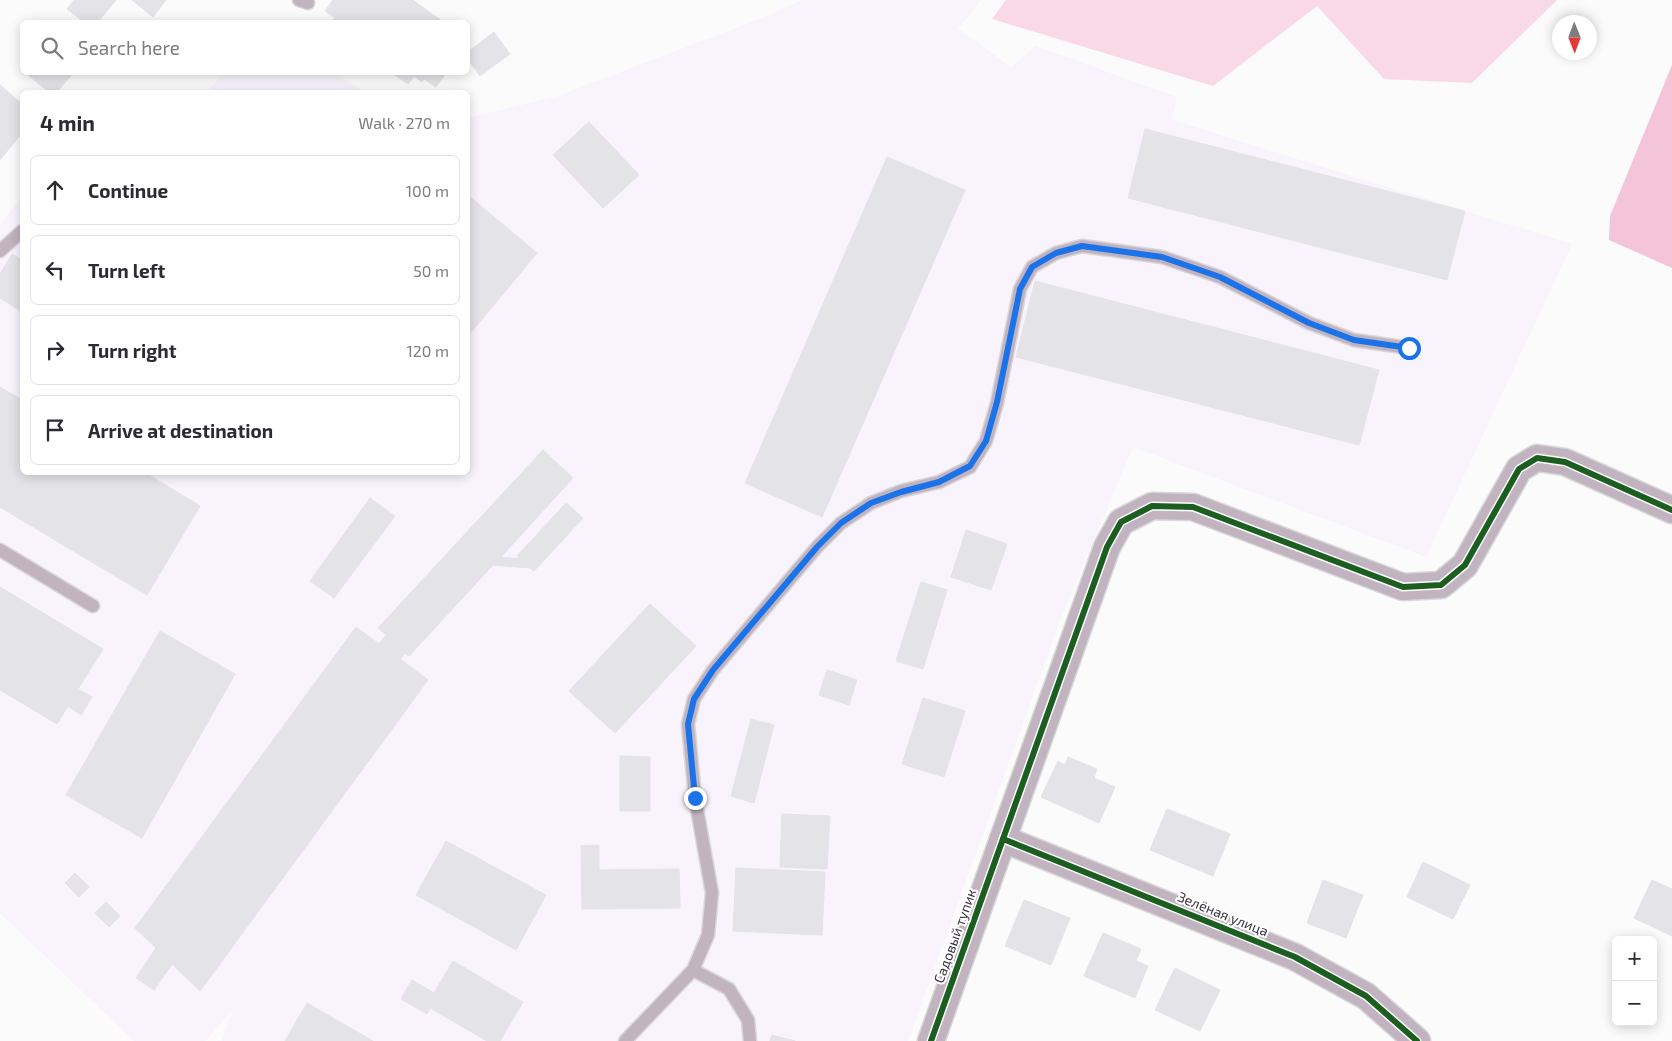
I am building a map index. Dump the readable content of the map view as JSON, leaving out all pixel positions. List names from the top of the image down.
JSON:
{
  "streets": {
    "street": ["Зелёная улица", "Садовый тупик"]
  },
  "crossings": [
    ["Зелёная улица", "Садовый тупик"]
  ],
  "north": "bottom",
  "page": {
    "search": "Search here",
    "heading": ["4 min", "Walk · 270 m"],
    "list": [
      ["Continue", "100 m"],
      ["Turn left", "50 m"],
      ["Turn right", "120 m"],
      "Arrive at destination"
    ],
    "map_buttons": ["+", "−"]
  }
}
